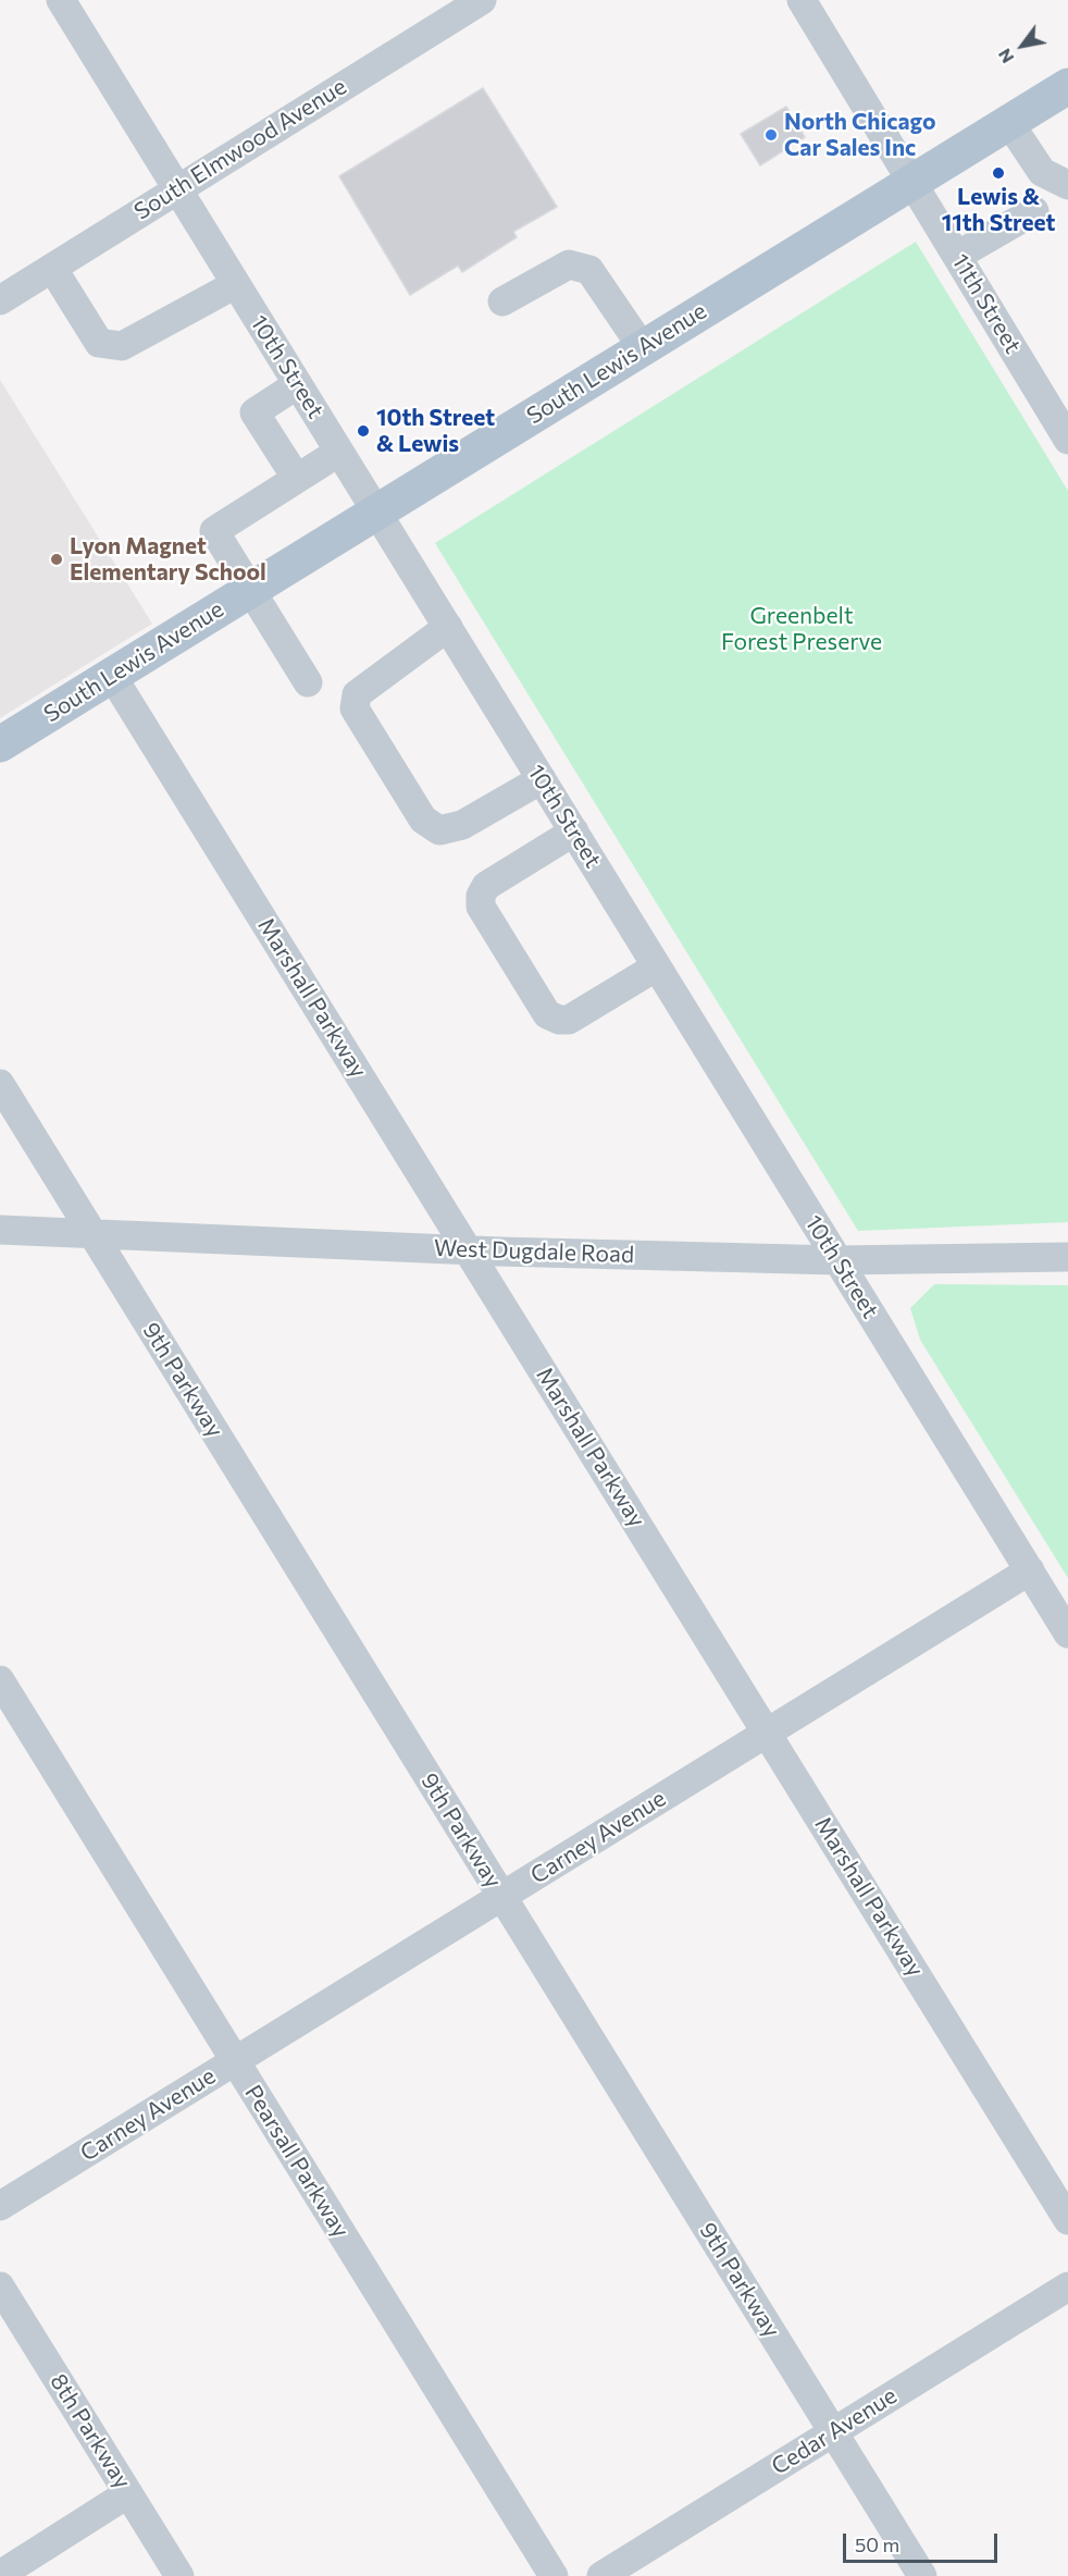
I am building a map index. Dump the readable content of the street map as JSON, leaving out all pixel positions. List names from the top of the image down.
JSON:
{
  "streets": {
    "main road": ["South Lewis Avenue"],
    "street": [
      "South Elmwood Avenue",
      "11th Street",
      "10th Street",
      "Marshall Parkway",
      "West Dugdale Road",
      "9th Parkway",
      "Carney Avenue",
      "Pearsall Parkway",
      "8th Parkway",
      "Cedar Avenue"
    ]
  },
  "crossings": [
    ["South Elmwood Avenue", "10th Street"],
    ["11th Street", "South Lewis Avenue"],
    ["South Lewis Avenue", "10th Street"],
    ["South Lewis Avenue", "Marshall Parkway"],
    ["10th Street", "West Dugdale Road"],
    ["10th Street", "Carney Avenue"],
    ["Marshall Parkway", "West Dugdale Road"],
    ["Marshall Parkway", "Carney Avenue"],
    ["West Dugdale Road", "9th Parkway"],
    ["9th Parkway", "Carney Avenue"],
    ["9th Parkway", "Cedar Avenue"],
    ["Carney Avenue", "Pearsall Parkway"]
  ],
  "parks": ["Greenbelt Forest Preserve"],
  "places": [
    "North Chicago Car Sales Inc",
    "Lewis & 11th Street",
    "10th Street & Lewis",
    "Lyon Magnet Elementary School"
  ],
  "scale_bar": "50 m",
  "north": "bottom left"
}
